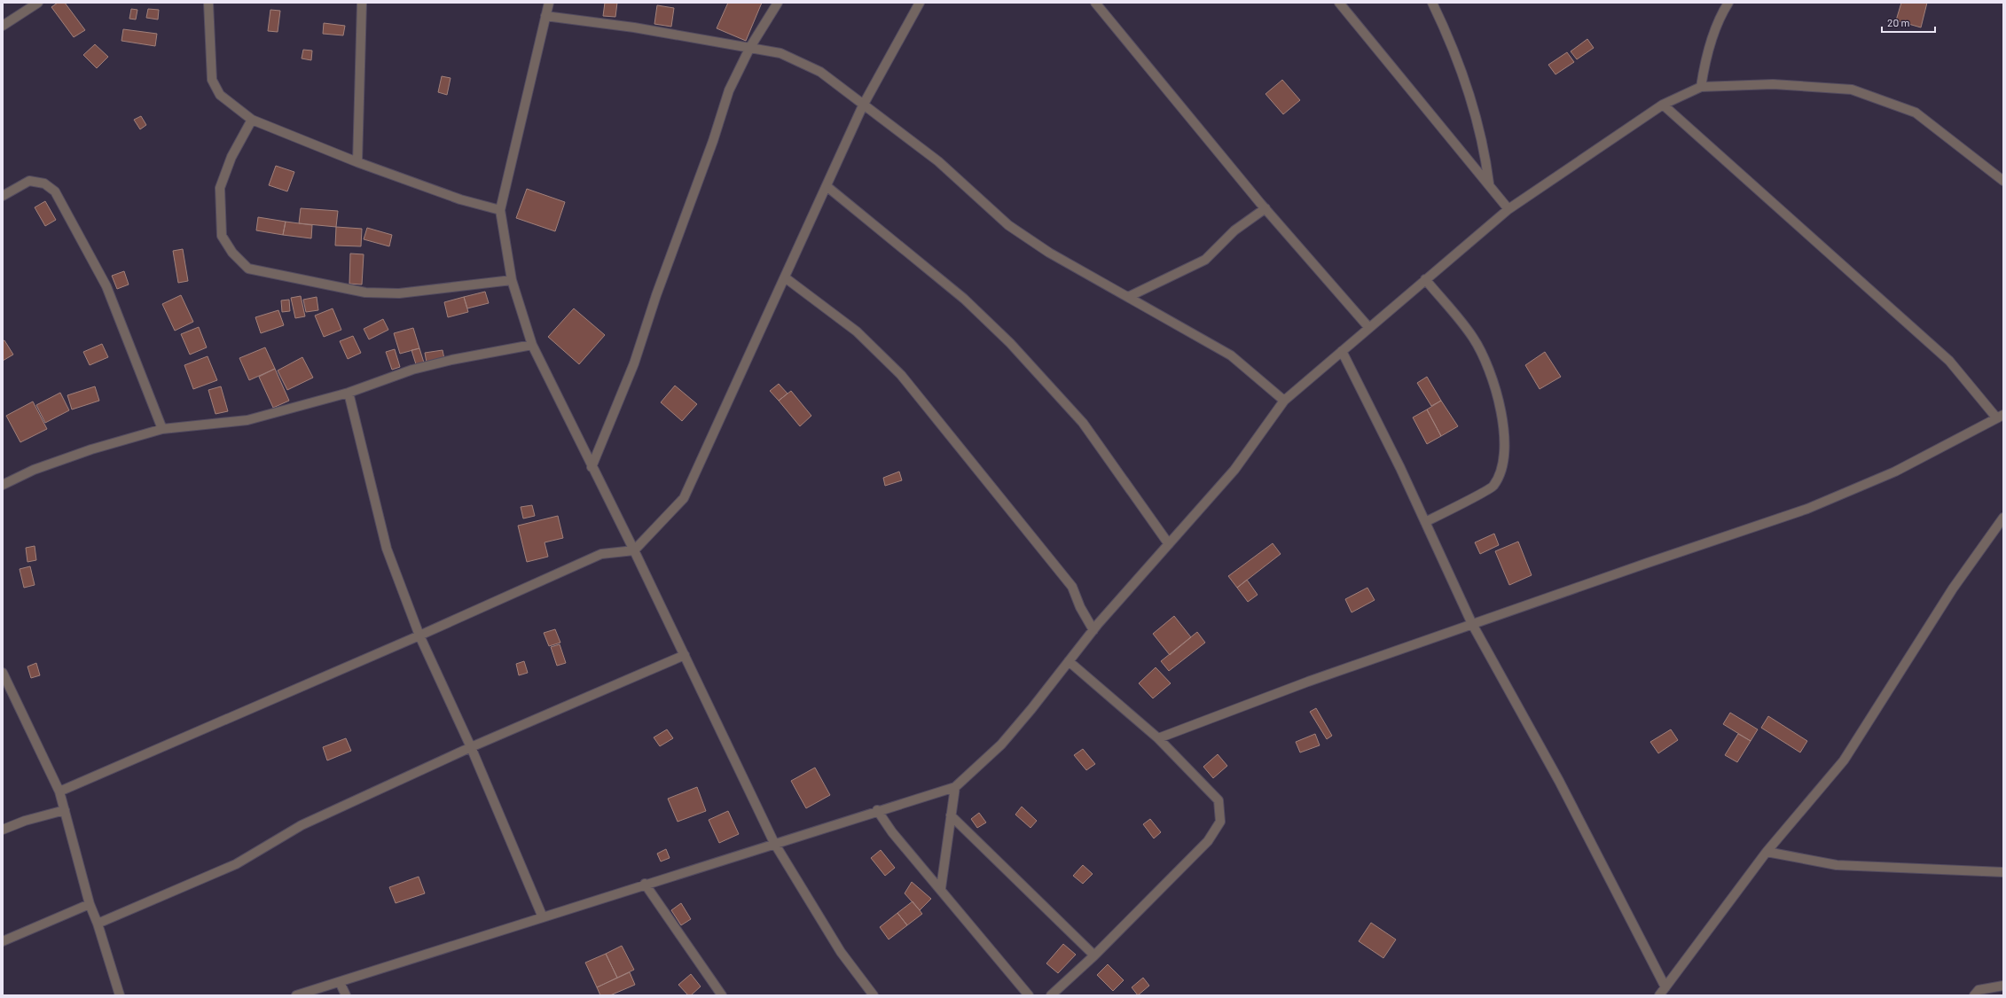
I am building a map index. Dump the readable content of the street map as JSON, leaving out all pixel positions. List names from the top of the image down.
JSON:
{
  "scale_bar": "20 m"
}
